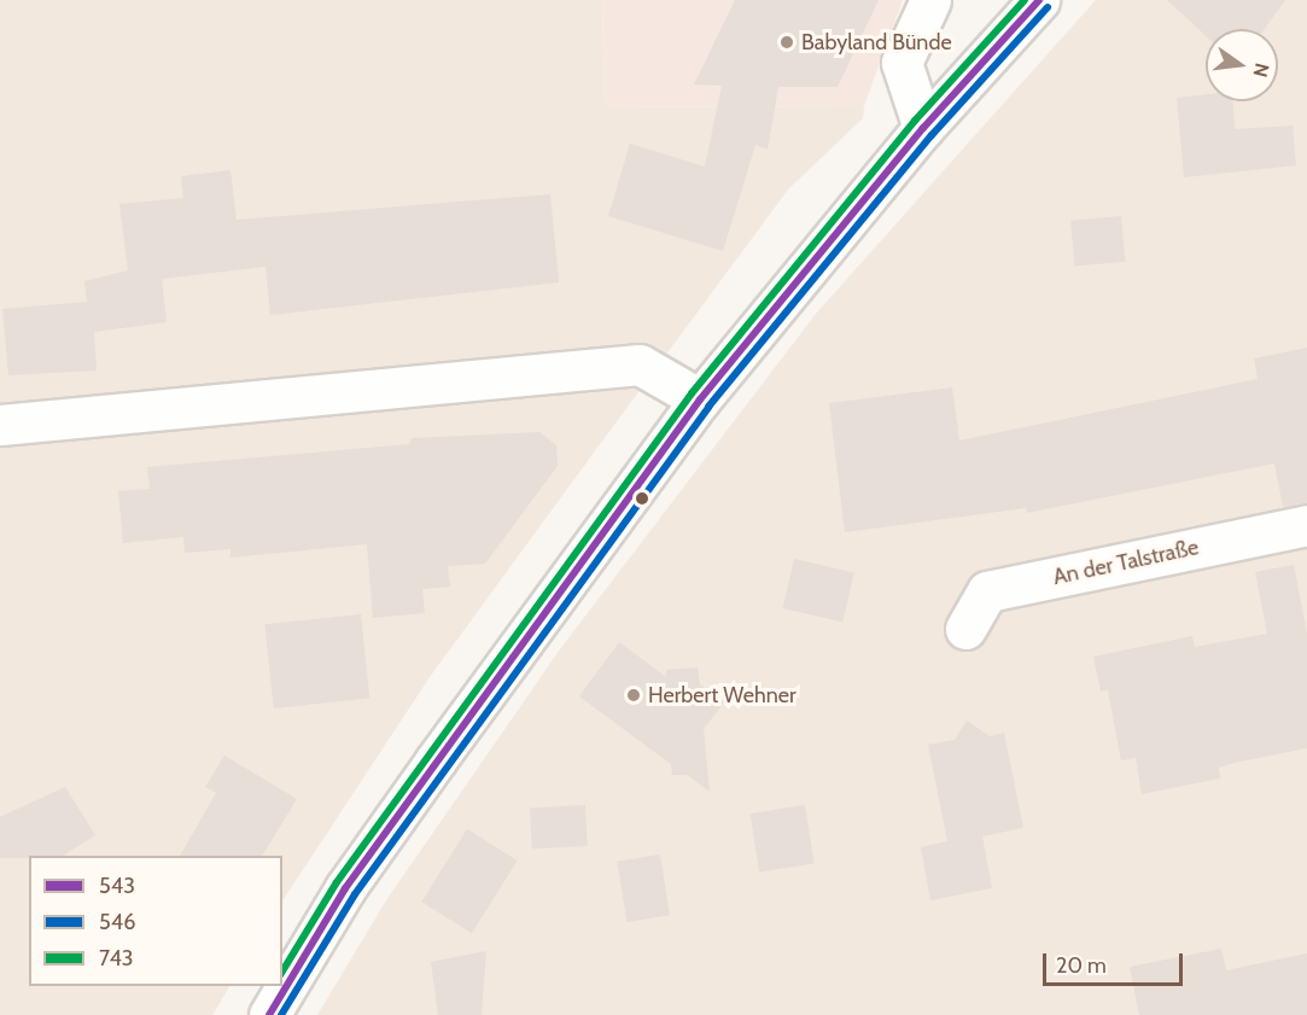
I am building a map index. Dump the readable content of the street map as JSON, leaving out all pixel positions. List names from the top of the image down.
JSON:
{
  "streets": {
    "street": ["An der Talstraße"]
  },
  "places": ["Babyland Bünde", "Herbert Wehner"],
  "lines": ["transit line 543", "transit line 743", "transit line 546"],
  "legend": ["543", "546", "743"],
  "scale_bar": "20 m",
  "north": "right"
}
